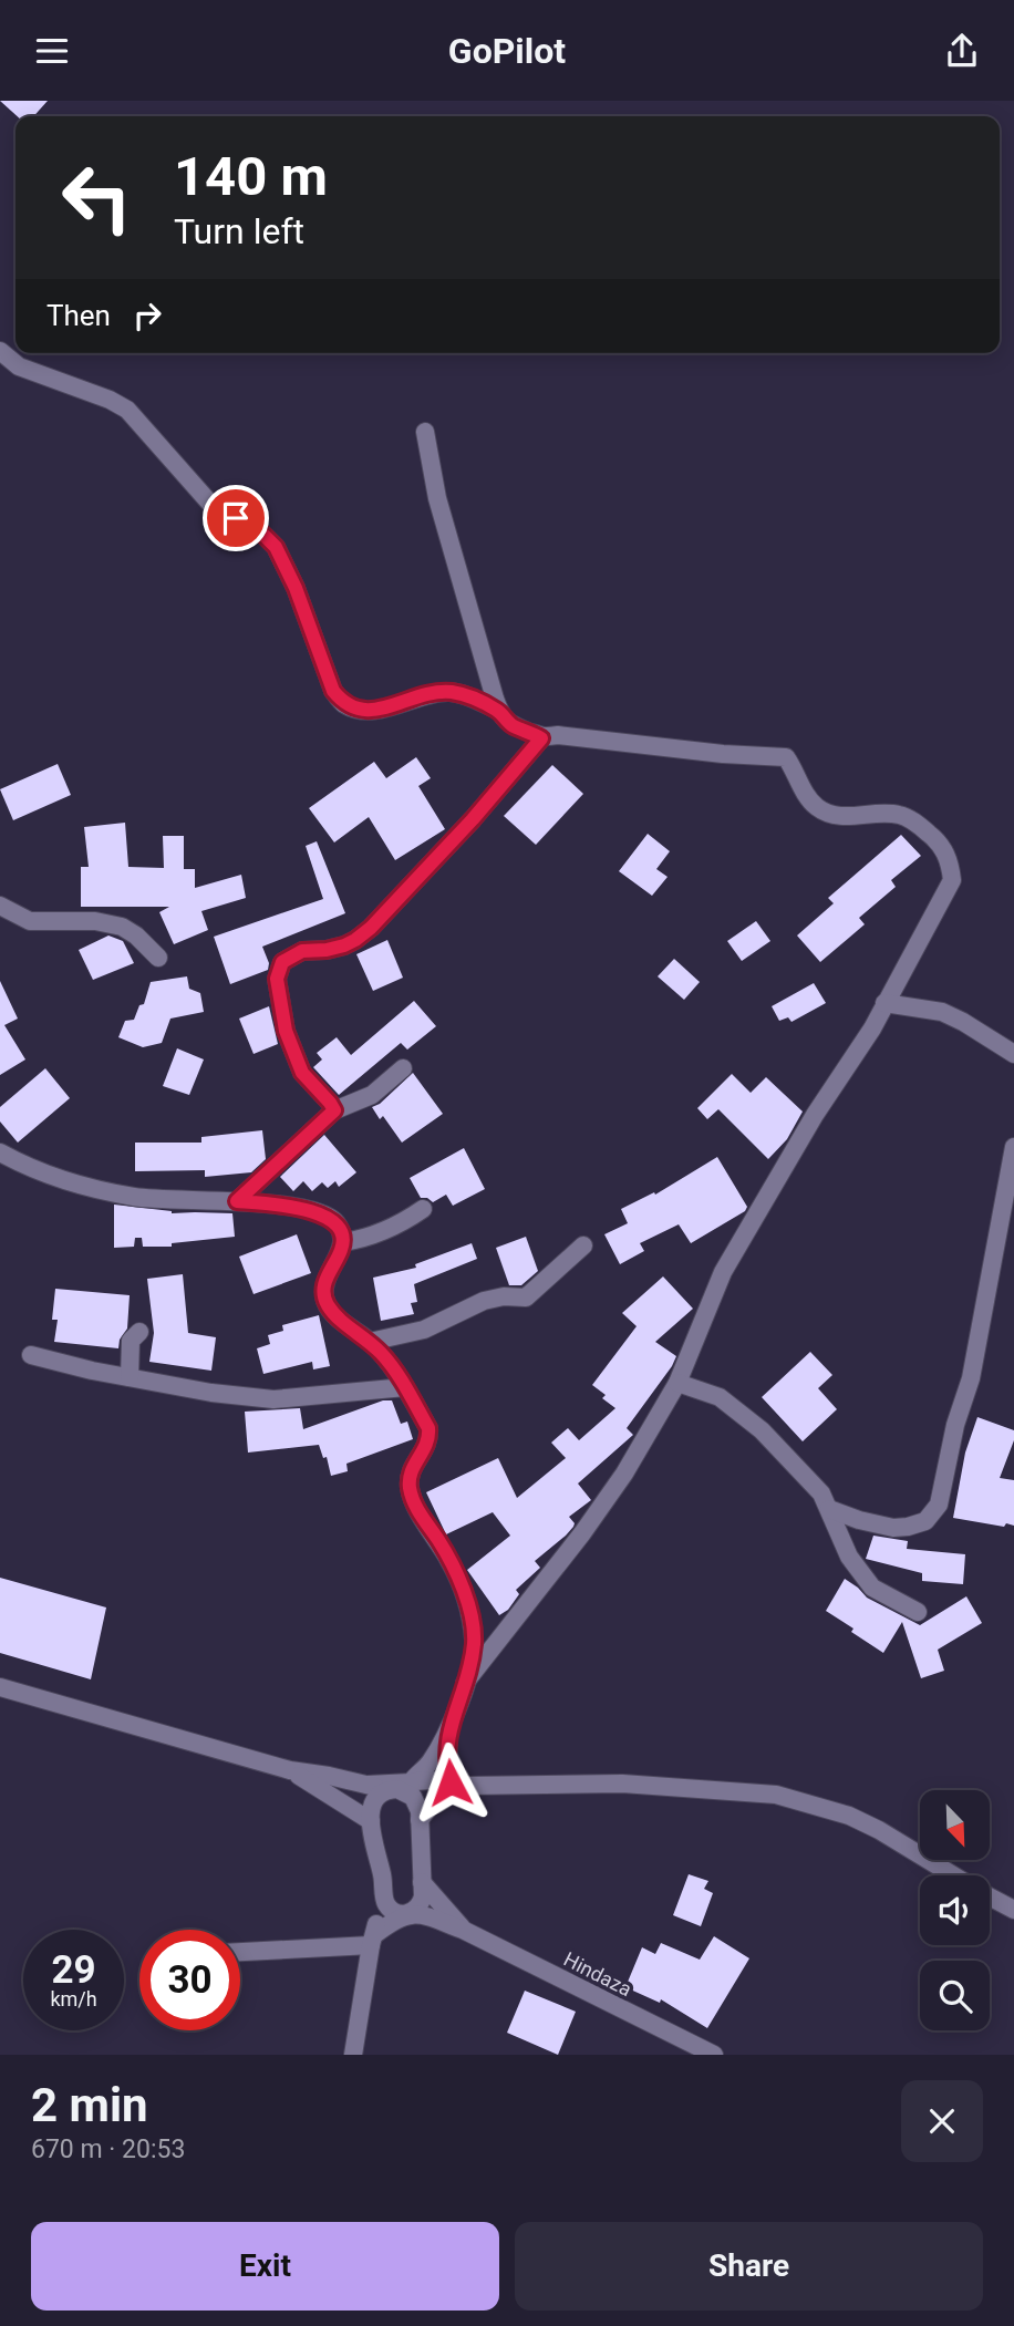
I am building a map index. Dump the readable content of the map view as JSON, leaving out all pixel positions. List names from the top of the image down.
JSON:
{
  "streets": {
    "street": ["Hindaza"]
  },
  "north": "bottom right",
  "page": {
    "header": "GoPilot",
    "turn": ["140 m", "Turn left"],
    "then": "Then",
    "speed": "29 km/h",
    "limit": "30",
    "heading": ["2 min", "670 m · 20:53"],
    "buttons": ["Exit", "Share"]
  }
}
